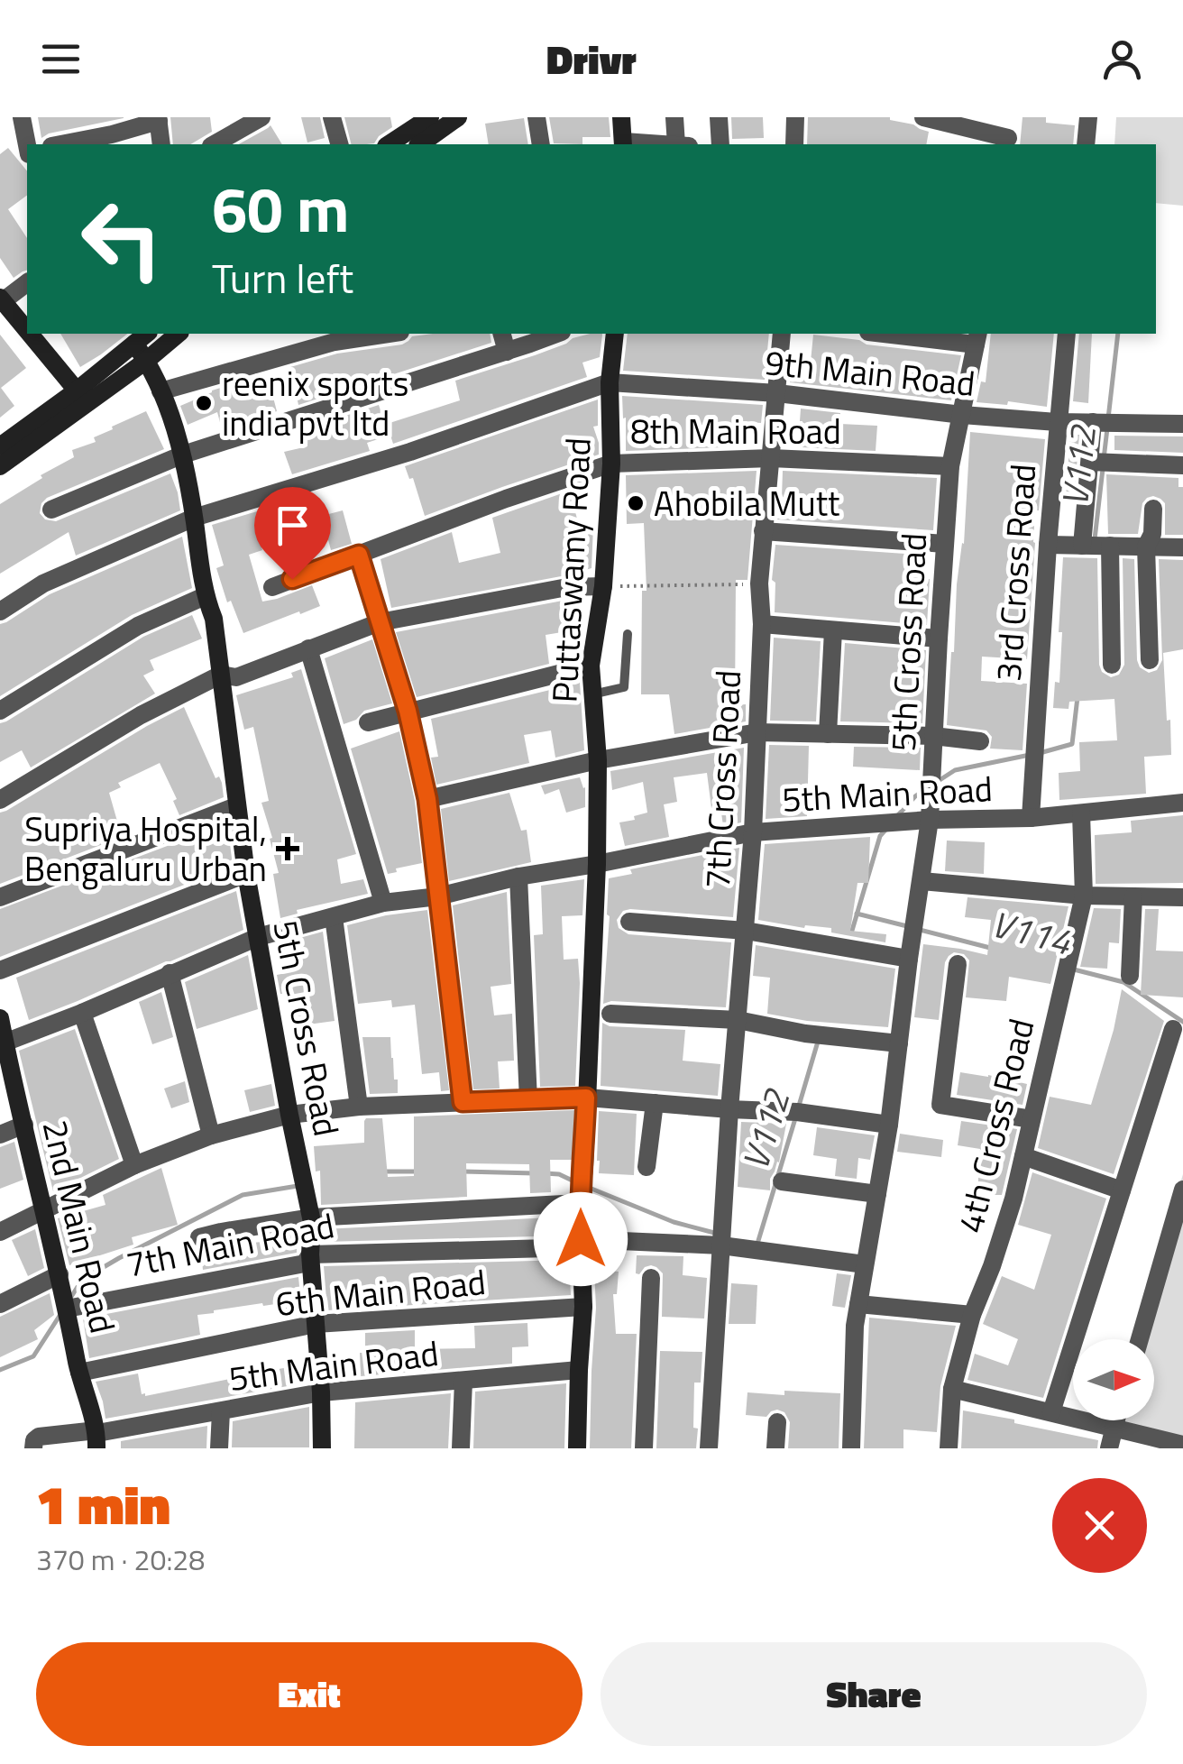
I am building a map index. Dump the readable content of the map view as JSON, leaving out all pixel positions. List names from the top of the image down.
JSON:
{
  "streets": {
    "street": [
      "9th Main Road",
      "8th Main Road",
      "Puttaswamy Road",
      "3rd Cross Road",
      "5th Cross Road",
      "7th Cross Road",
      "5th Main Road",
      "4th Cross Road",
      "2nd Main Road",
      "7th Main Road",
      "6th Main Road"
    ]
  },
  "crossings": [
    ["9th Main Road", "Puttaswamy Road"],
    ["9th Main Road", "3rd Cross Road"],
    ["9th Main Road", "5th Cross Road"],
    ["9th Main Road", "7th Cross Road"],
    ["8th Main Road", "Puttaswamy Road"],
    ["8th Main Road", "5th Cross Road"],
    ["8th Main Road", "7th Cross Road"],
    ["Puttaswamy Road", "5th Main Road"],
    ["3rd Cross Road", "5th Main Road"],
    ["5th Cross Road", "5th Main Road"],
    ["5th Cross Road", "7th Main Road"],
    ["5th Cross Road", "6th Main Road"],
    ["7th Cross Road", "5th Main Road"],
    ["7th Cross Road", "7th Main Road"],
    ["5th Main Road", "4th Cross Road"],
    ["5th Main Road", "2nd Main Road"],
    ["2nd Main Road", "7th Main Road"],
    ["2nd Main Road", "6th Main Road"]
  ],
  "water": ["V112", "V114"],
  "places": {
    "other": ["reenix sports india pvt ltd", "Ahobila Mutt"],
    "health": ["Supriya Hospital, Bengaluru Urban"]
  },
  "north": "right",
  "page": {
    "header": "Drivr",
    "turn": ["60 m", "Turn left"],
    "heading": ["1 min", "370 m · 20:28"],
    "buttons": ["Exit", "Share"]
  }
}
